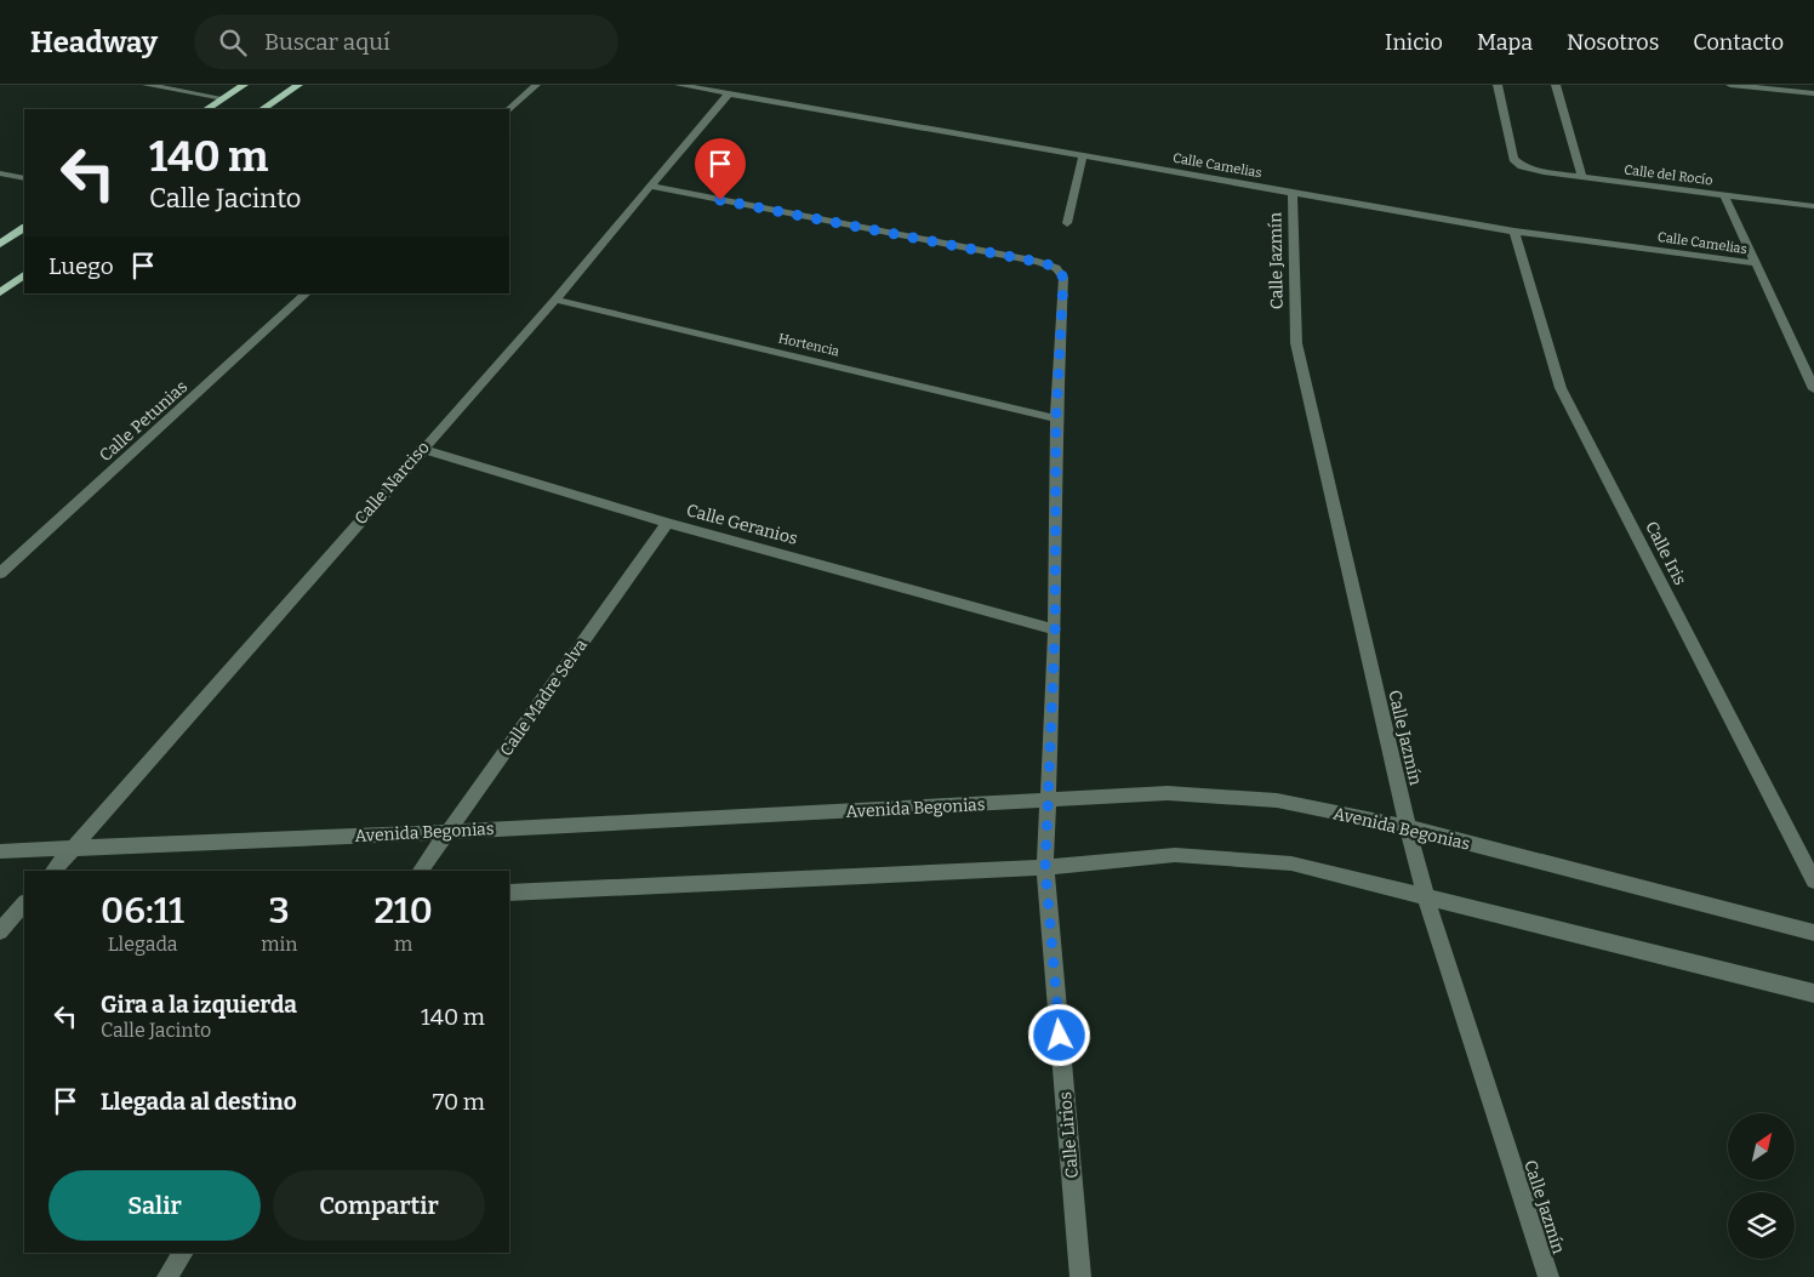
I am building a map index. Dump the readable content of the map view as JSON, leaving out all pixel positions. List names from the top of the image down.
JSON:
{
  "streets": {
    "street": [
      "Calle Camelias",
      "Calle del Rocío",
      "Calle Jazmín",
      "Hortencia",
      "Calle Petunias",
      "Calle Narciso",
      "Calle Geranios",
      "Calle Iris",
      "Calle Madre Selva",
      "Avenida Begonias",
      "Calle Lirios"
    ]
  },
  "crossings": [
    ["Calle Camelias", "Calle Jazmín"],
    ["Calle Camelias", "Calle Narciso"],
    ["Calle Camelias", "Calle Iris"],
    ["Calle Jazmín", "Avenida Begonias"],
    ["Hortencia", "Calle Narciso"],
    ["Hortencia", "Calle Lirios"],
    ["Calle Narciso", "Calle Geranios"],
    ["Calle Narciso", "Avenida Begonias"],
    ["Calle Narciso", "Calle Lirios"],
    ["Calle Geranios", "Calle Madre Selva"],
    ["Calle Geranios", "Calle Lirios"],
    ["Calle Madre Selva", "Avenida Begonias"],
    ["Avenida Begonias", "Calle Lirios"]
  ],
  "north": "top right",
  "page": {
    "header": "Headway",
    "search": "Buscar aquí",
    "nav": [
      "Inicio",
      "Mapa",
      "Nosotros",
      "Contacto"
    ],
    "turn": ["140 m", "Calle Jacinto"],
    "then": "Luego",
    "eta": [
      "06:11",
      "Llegada",
      "3",
      "min",
      "210",
      "m"
    ],
    "list": [
      {
        "name": "Gira a la izquierda",
        "note": "Calle Jacinto",
        "value": "140 m"
      },
      {
        "name": "Llegada al destino",
        "value": "70 m"
      }
    ],
    "buttons": ["Salir", "Compartir"]
  }
}
